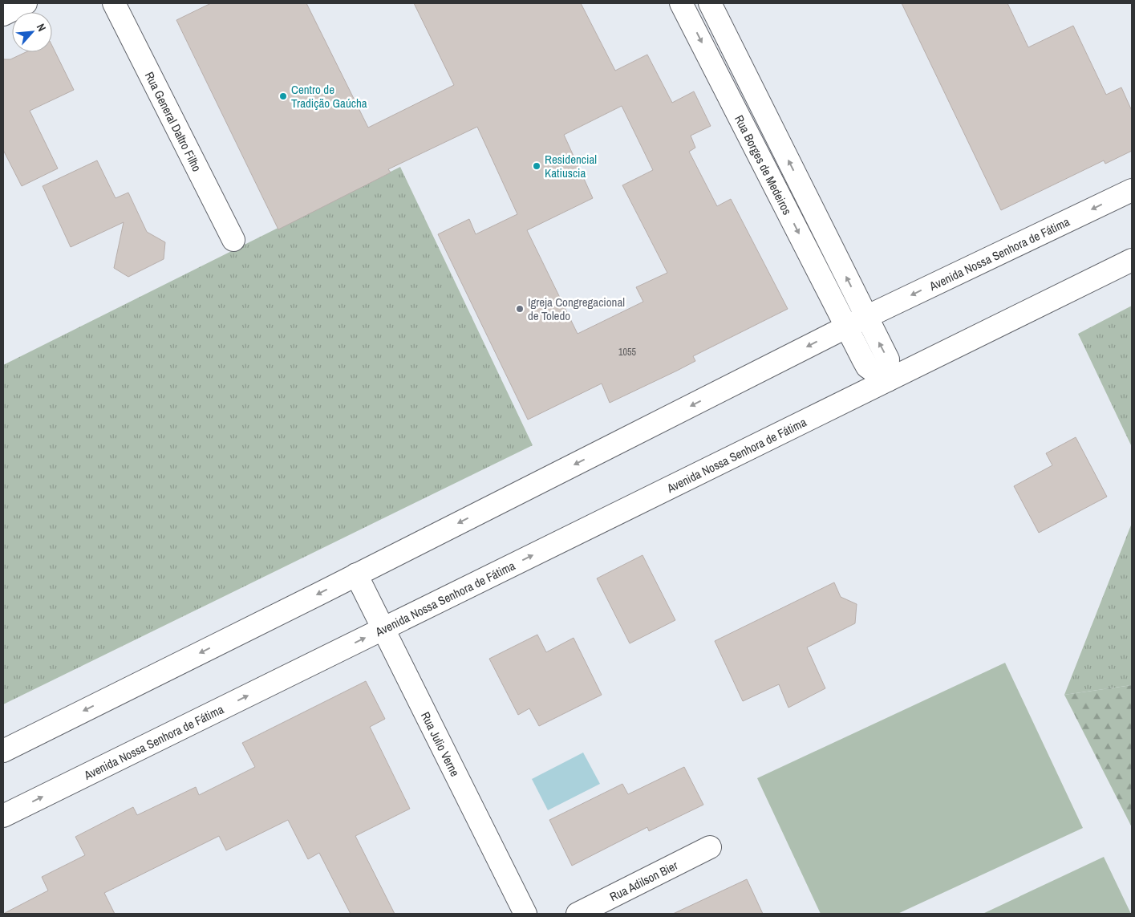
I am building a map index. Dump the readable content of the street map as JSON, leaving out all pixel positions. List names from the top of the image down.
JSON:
{
  "streets": {
    "street": [
      "Rua General Daltro Filho",
      "Rua Borges de Medeiros",
      "Avenida Nossa Senhora de Fátima",
      "Rua Julio Verne",
      "Rua Adilson Bier"
    ]
  },
  "crossings": [
    ["Rua Borges de Medeiros", "Avenida Nossa Senhora de Fátima"],
    ["Avenida Nossa Senhora de Fátima", "Rua Julio Verne"]
  ],
  "places": ["Centro de Tradição Gaúcha", "Residencial Katiuscia", "Igreja Congregacional de Toledo"],
  "house_numbers": ["1055"],
  "north": "top right"
}
